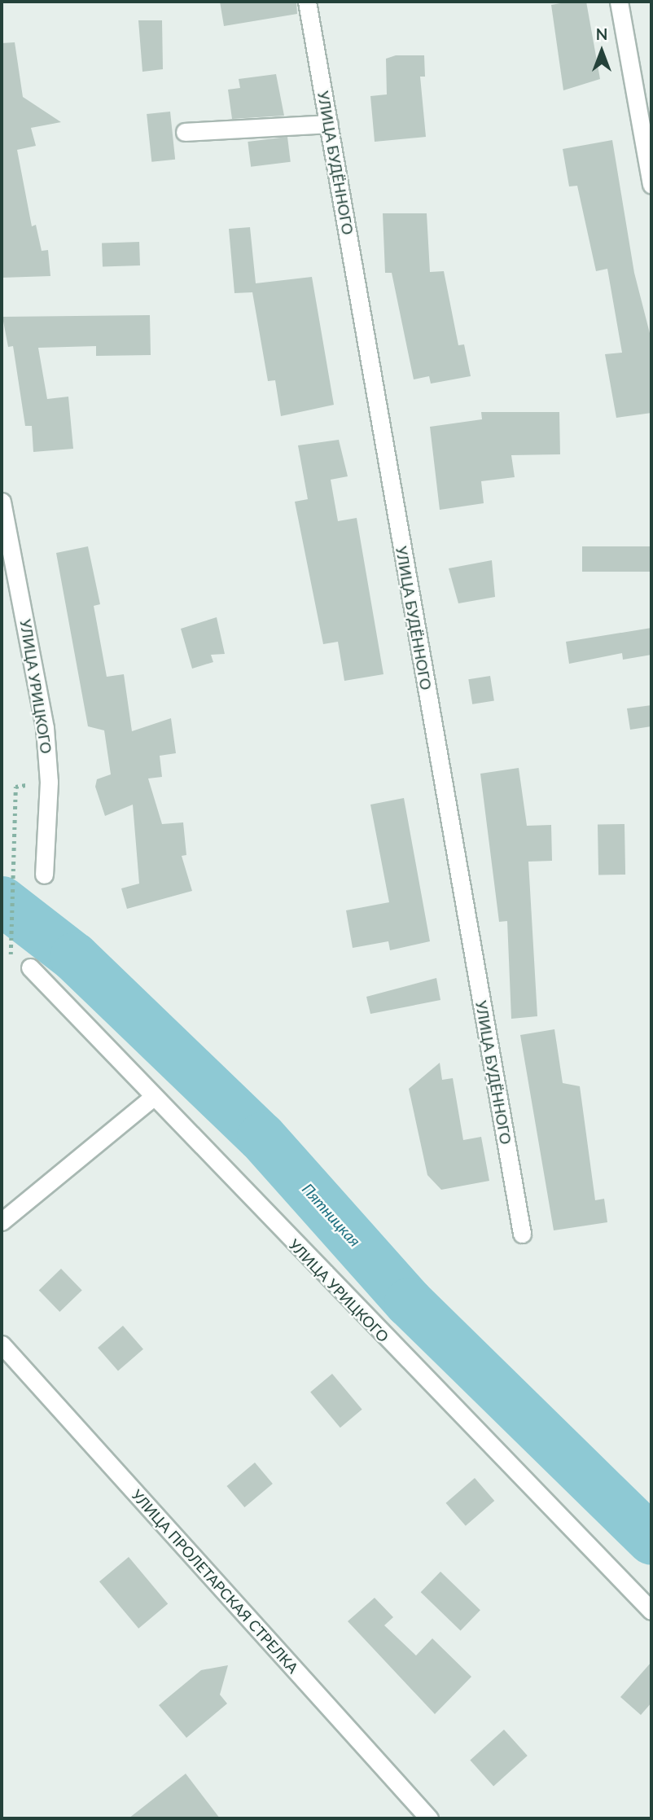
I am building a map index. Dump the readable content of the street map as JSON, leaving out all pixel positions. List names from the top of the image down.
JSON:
{
  "streets": {
    "street": ["УЛИЦА БУДЁННОГО", "УЛИЦА УРИЦКОГО", "УЛИЦА ПРОЛЕТАРСКАЯ СТРЕЛКА"]
  },
  "water": ["Пятницкая"],
  "north": "top"
}
